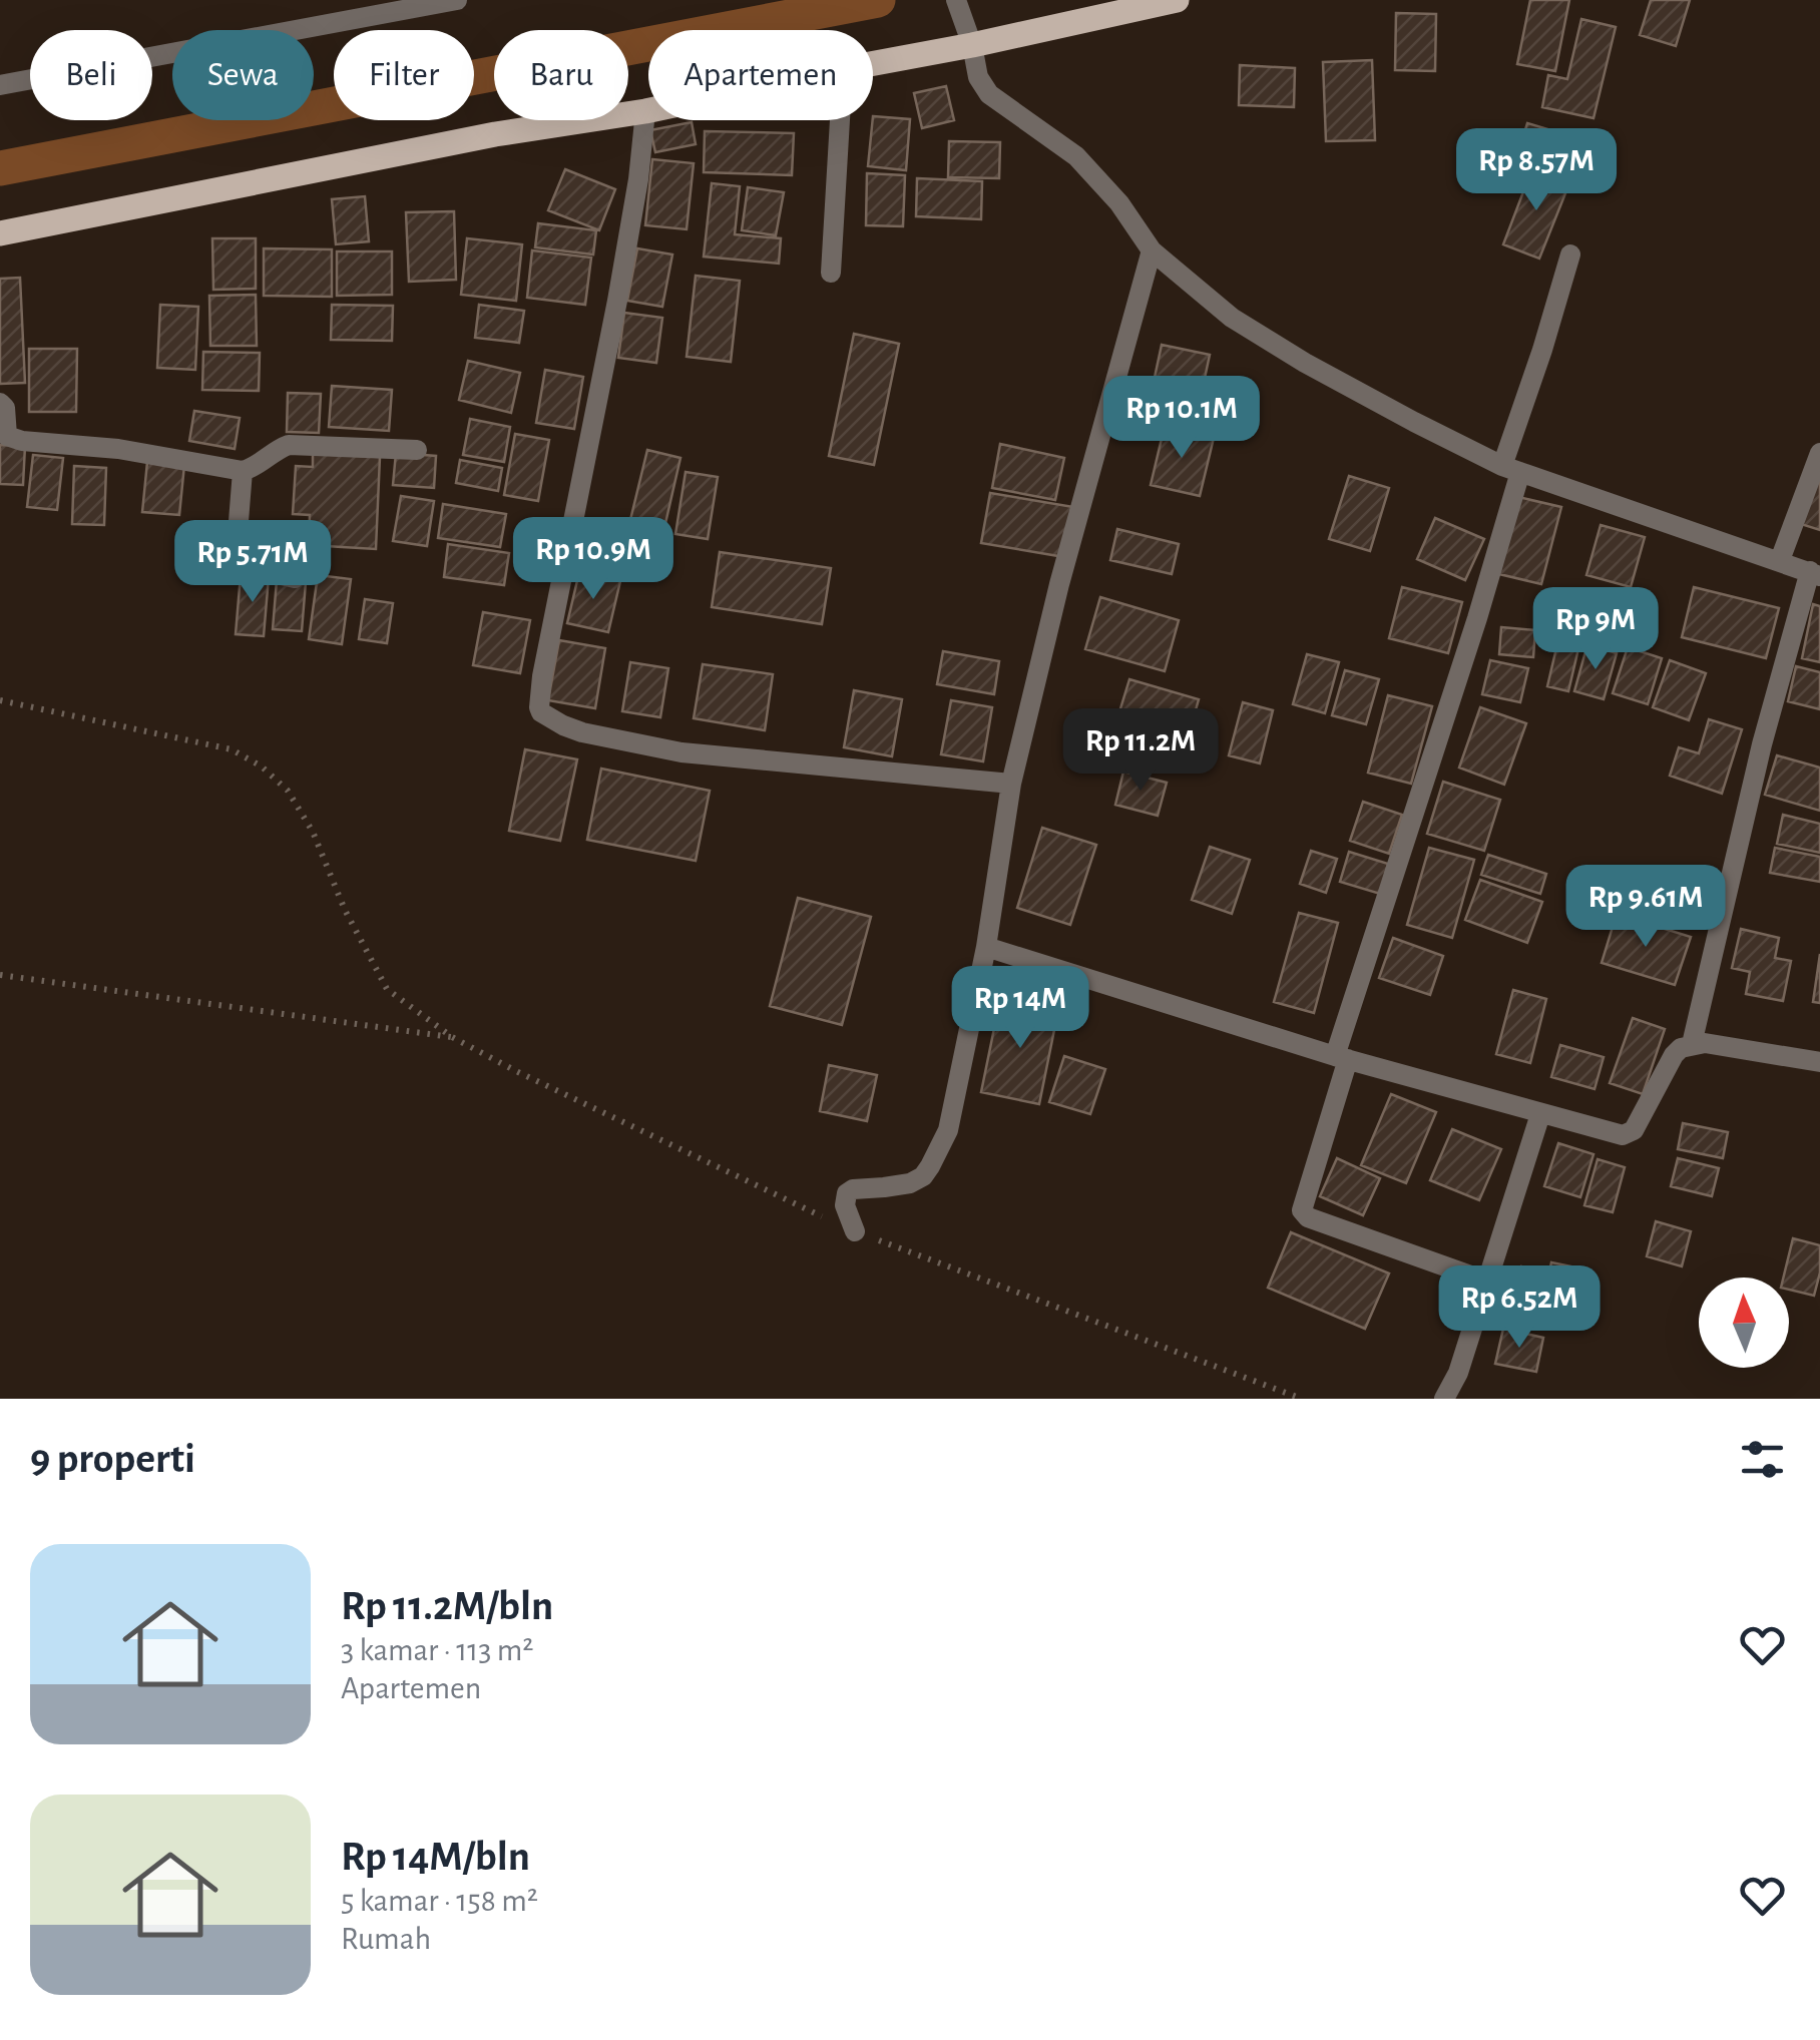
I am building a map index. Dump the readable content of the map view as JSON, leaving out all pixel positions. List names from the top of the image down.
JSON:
{
  "north": "top",
  "page": {
    "chip": [
      "Beli",
      "Sewa",
      "Filter",
      "Baru",
      "Apartemen"
    ],
    "price": [
      "Rp 8.57M",
      "Rp 10.1M",
      "Rp 10.9M",
      "Rp 5.71M",
      "Rp 9M",
      "Rp 11.2M",
      "Rp 9.61M",
      "Rp 14M",
      "Rp 6.52M"
    ],
    "heading": "9 properti",
    "list": [
      {
        "name": "Rp 11.2M/bln",
        "note": "3 kamar · 113 m² · Apartemen"
      },
      {
        "name": "Rp 14M/bln",
        "note": "5 kamar · 158 m² · Rumah"
      }
    ]
  }
}
